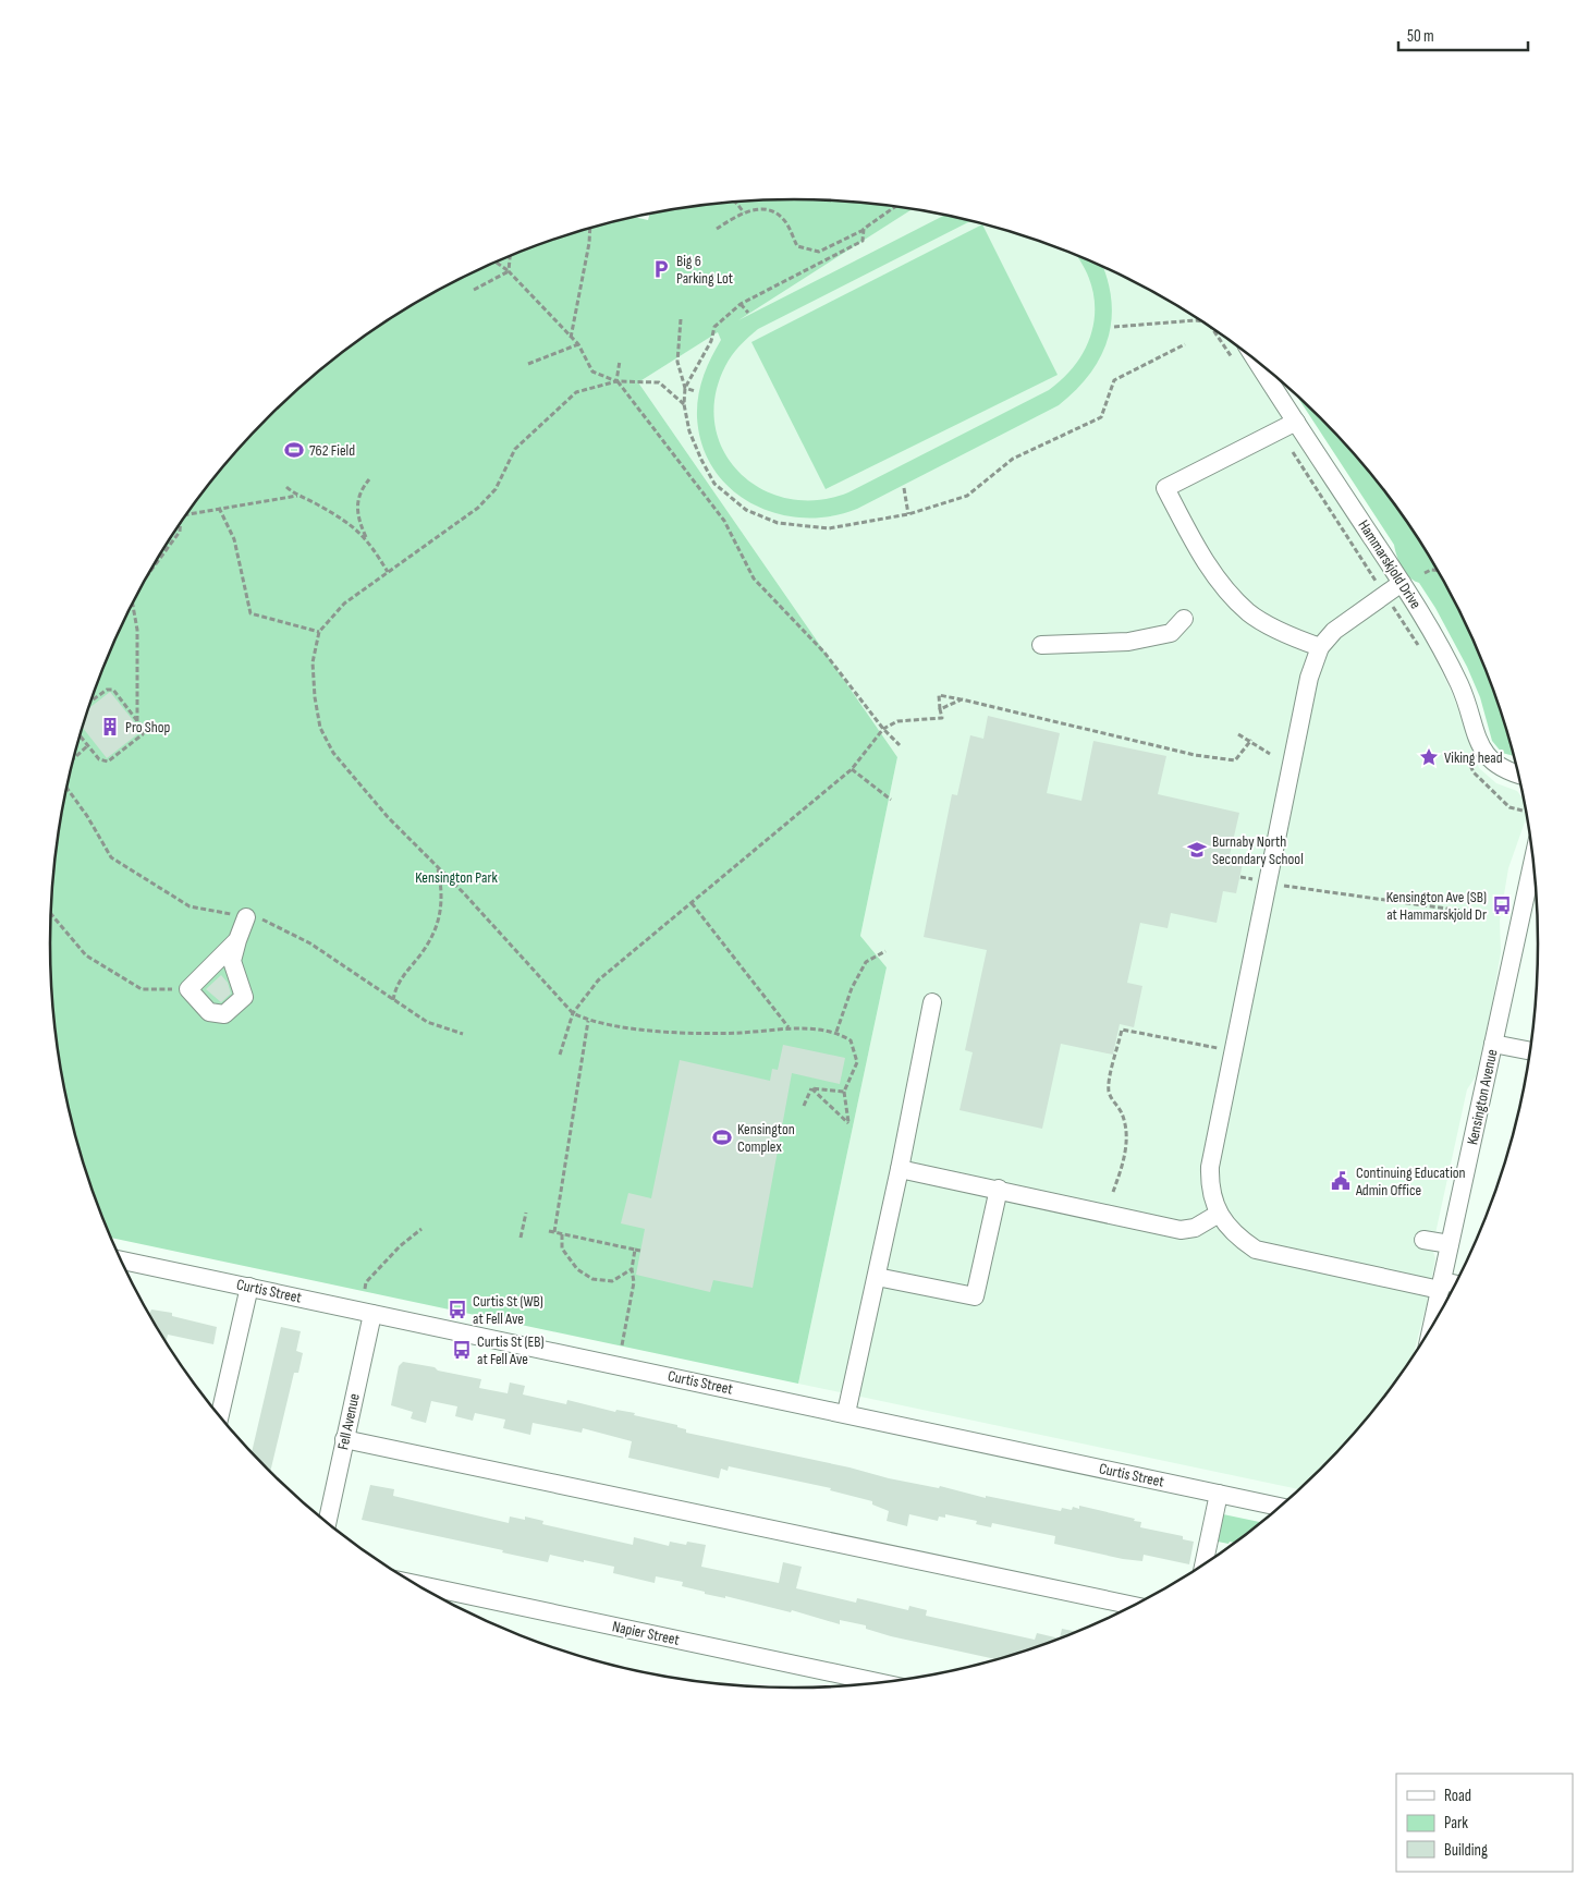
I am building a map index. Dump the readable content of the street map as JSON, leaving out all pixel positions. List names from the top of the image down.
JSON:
{
  "streets": {
    "street": [
      "Hammarskjold Drive",
      "Kensington Avenue",
      "Curtis Street",
      "Fell Avenue",
      "Napier Street"
    ]
  },
  "crossings": [
    ["Curtis Street", "Fell Avenue"]
  ],
  "parks": ["Kensington Park"],
  "places": {
    "parking": ["Big 6 Parking Lot"],
    "sports": ["762 Field", "Kensington Complex"],
    "building": ["Pro Shop"],
    "place": ["Viking head"],
    "school or university": ["Burnaby North Secondary School"],
    "bus stop": ["Kensington Ave (SB) at Hammarskjold Dr", "Curtis St (WB) at Fell Ave", "Curtis St (EB) at Fell Ave"],
    "public building": ["Continuing Education Admin Office"]
  },
  "legend": ["Road", "Park", "Building"],
  "scale_bar": "50 m"
}
